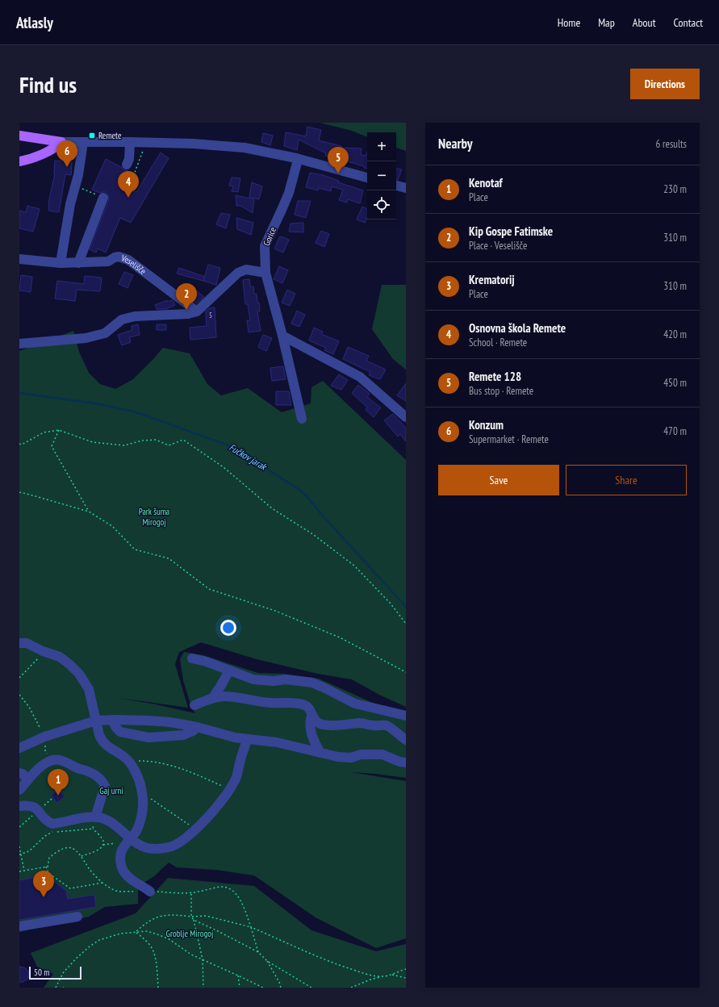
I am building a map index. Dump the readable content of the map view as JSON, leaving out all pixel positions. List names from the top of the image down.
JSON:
{
  "streets": {
    "street": ["Gorice", "Veselišče"]
  },
  "water": ["Fučkov jarak"],
  "parks": ["Park šuma Mirogoj", "Gaj urni", "Groblje Mirogoj"],
  "places": {
    "transit": ["Remete"]
  },
  "house_numbers": ["5"],
  "scale_bar": "50 m",
  "page": {
    "header": "Atlasly",
    "nav": [
      "Home",
      "Map",
      "About",
      "Contact"
    ],
    "buttons": [
      "Directions",
      ["Save", "Share"]
    ],
    "title": "Find us",
    "heading": ["Nearby", "6 results"],
    "map_buttons": ["+", "−"],
    "pins": [
      "6",
      "5",
      "4",
      "2",
      "1",
      "3"
    ],
    "list": [
      {
        "mark": "1",
        "name": "Kenotaf",
        "note": "Place",
        "value": "230 m"
      },
      {
        "mark": "2",
        "name": "Kip Gospe Fatimske",
        "note": "Place · Veselišče",
        "value": "310 m"
      },
      {
        "mark": "3",
        "name": "Krematorij",
        "note": "Place",
        "value": "310 m"
      },
      {
        "mark": "4",
        "name": "Osnovna škola Remete",
        "note": "School · Remete",
        "value": "420 m"
      },
      {
        "mark": "5",
        "name": "Remete 128",
        "note": "Bus stop · Remete",
        "value": "450 m"
      },
      {
        "mark": "6",
        "name": "Konzum",
        "note": "Supermarket · Remete",
        "value": "470 m"
      }
    ],
    "scale": "50 m"
  }
}
